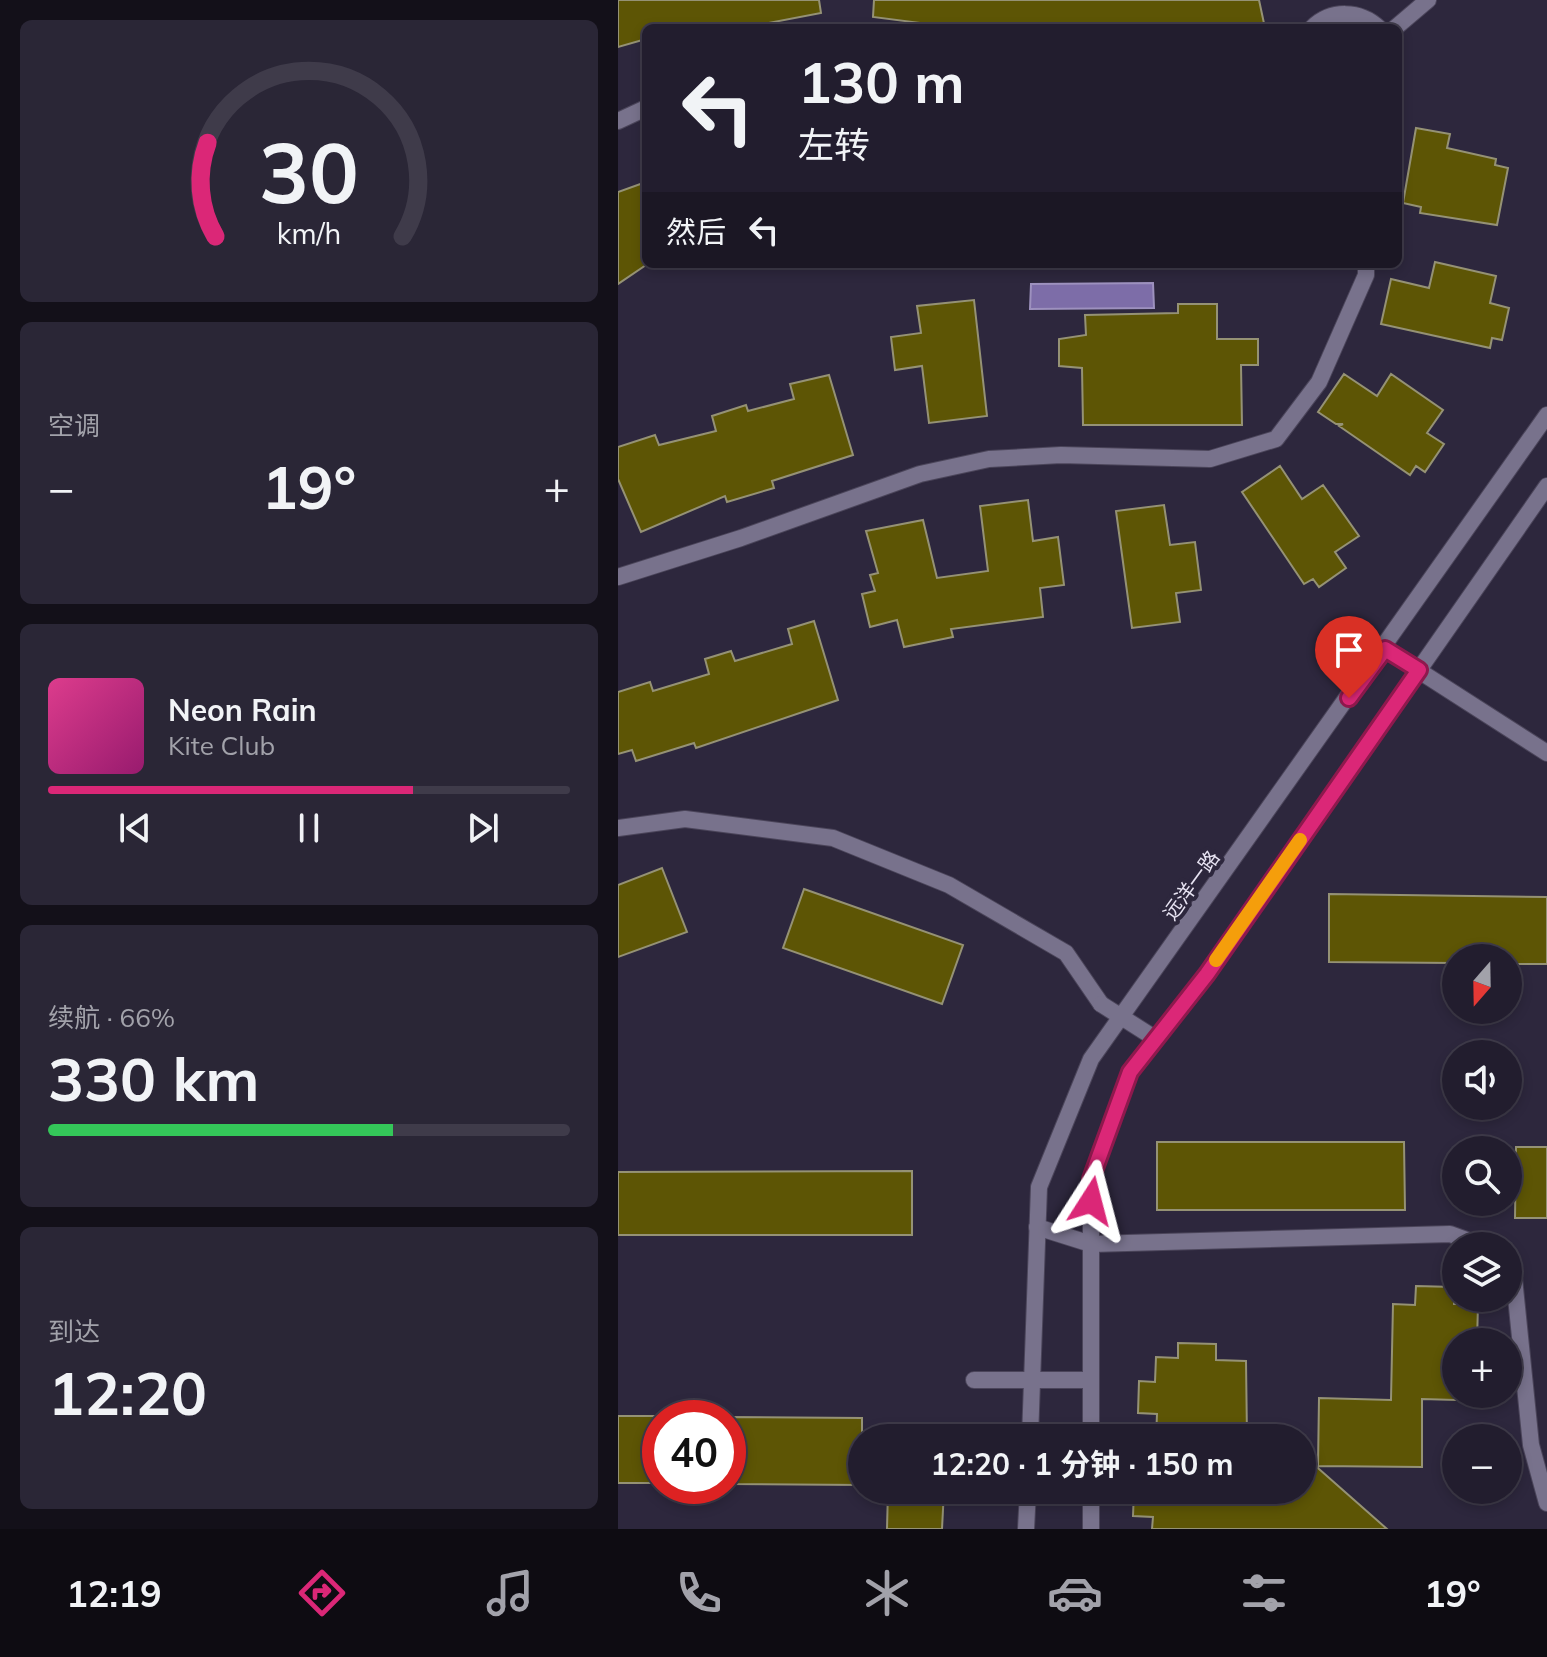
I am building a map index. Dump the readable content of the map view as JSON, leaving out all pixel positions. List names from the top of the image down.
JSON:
{
  "streets": {
    "street": ["远洋一路"]
  },
  "north": "bottom",
  "page": {
    "turn": ["130 m", "左转"],
    "then": "然后",
    "tile": [
      "空调",
      ["续航 · 66%", "330 km"],
      ["到达", "12:20"]
    ],
    "heat": ["−", "19°", "+"],
    "song": ["Neon Rain", "Kite Club"],
    "map_buttons": ["+", "−"],
    "limit": "40",
    "trip": "12:20 · 1 分钟 · 150 m",
    "tabs": ["12:19", "19°"],
    "gauge": ["30", "km/h"]
  }
}
